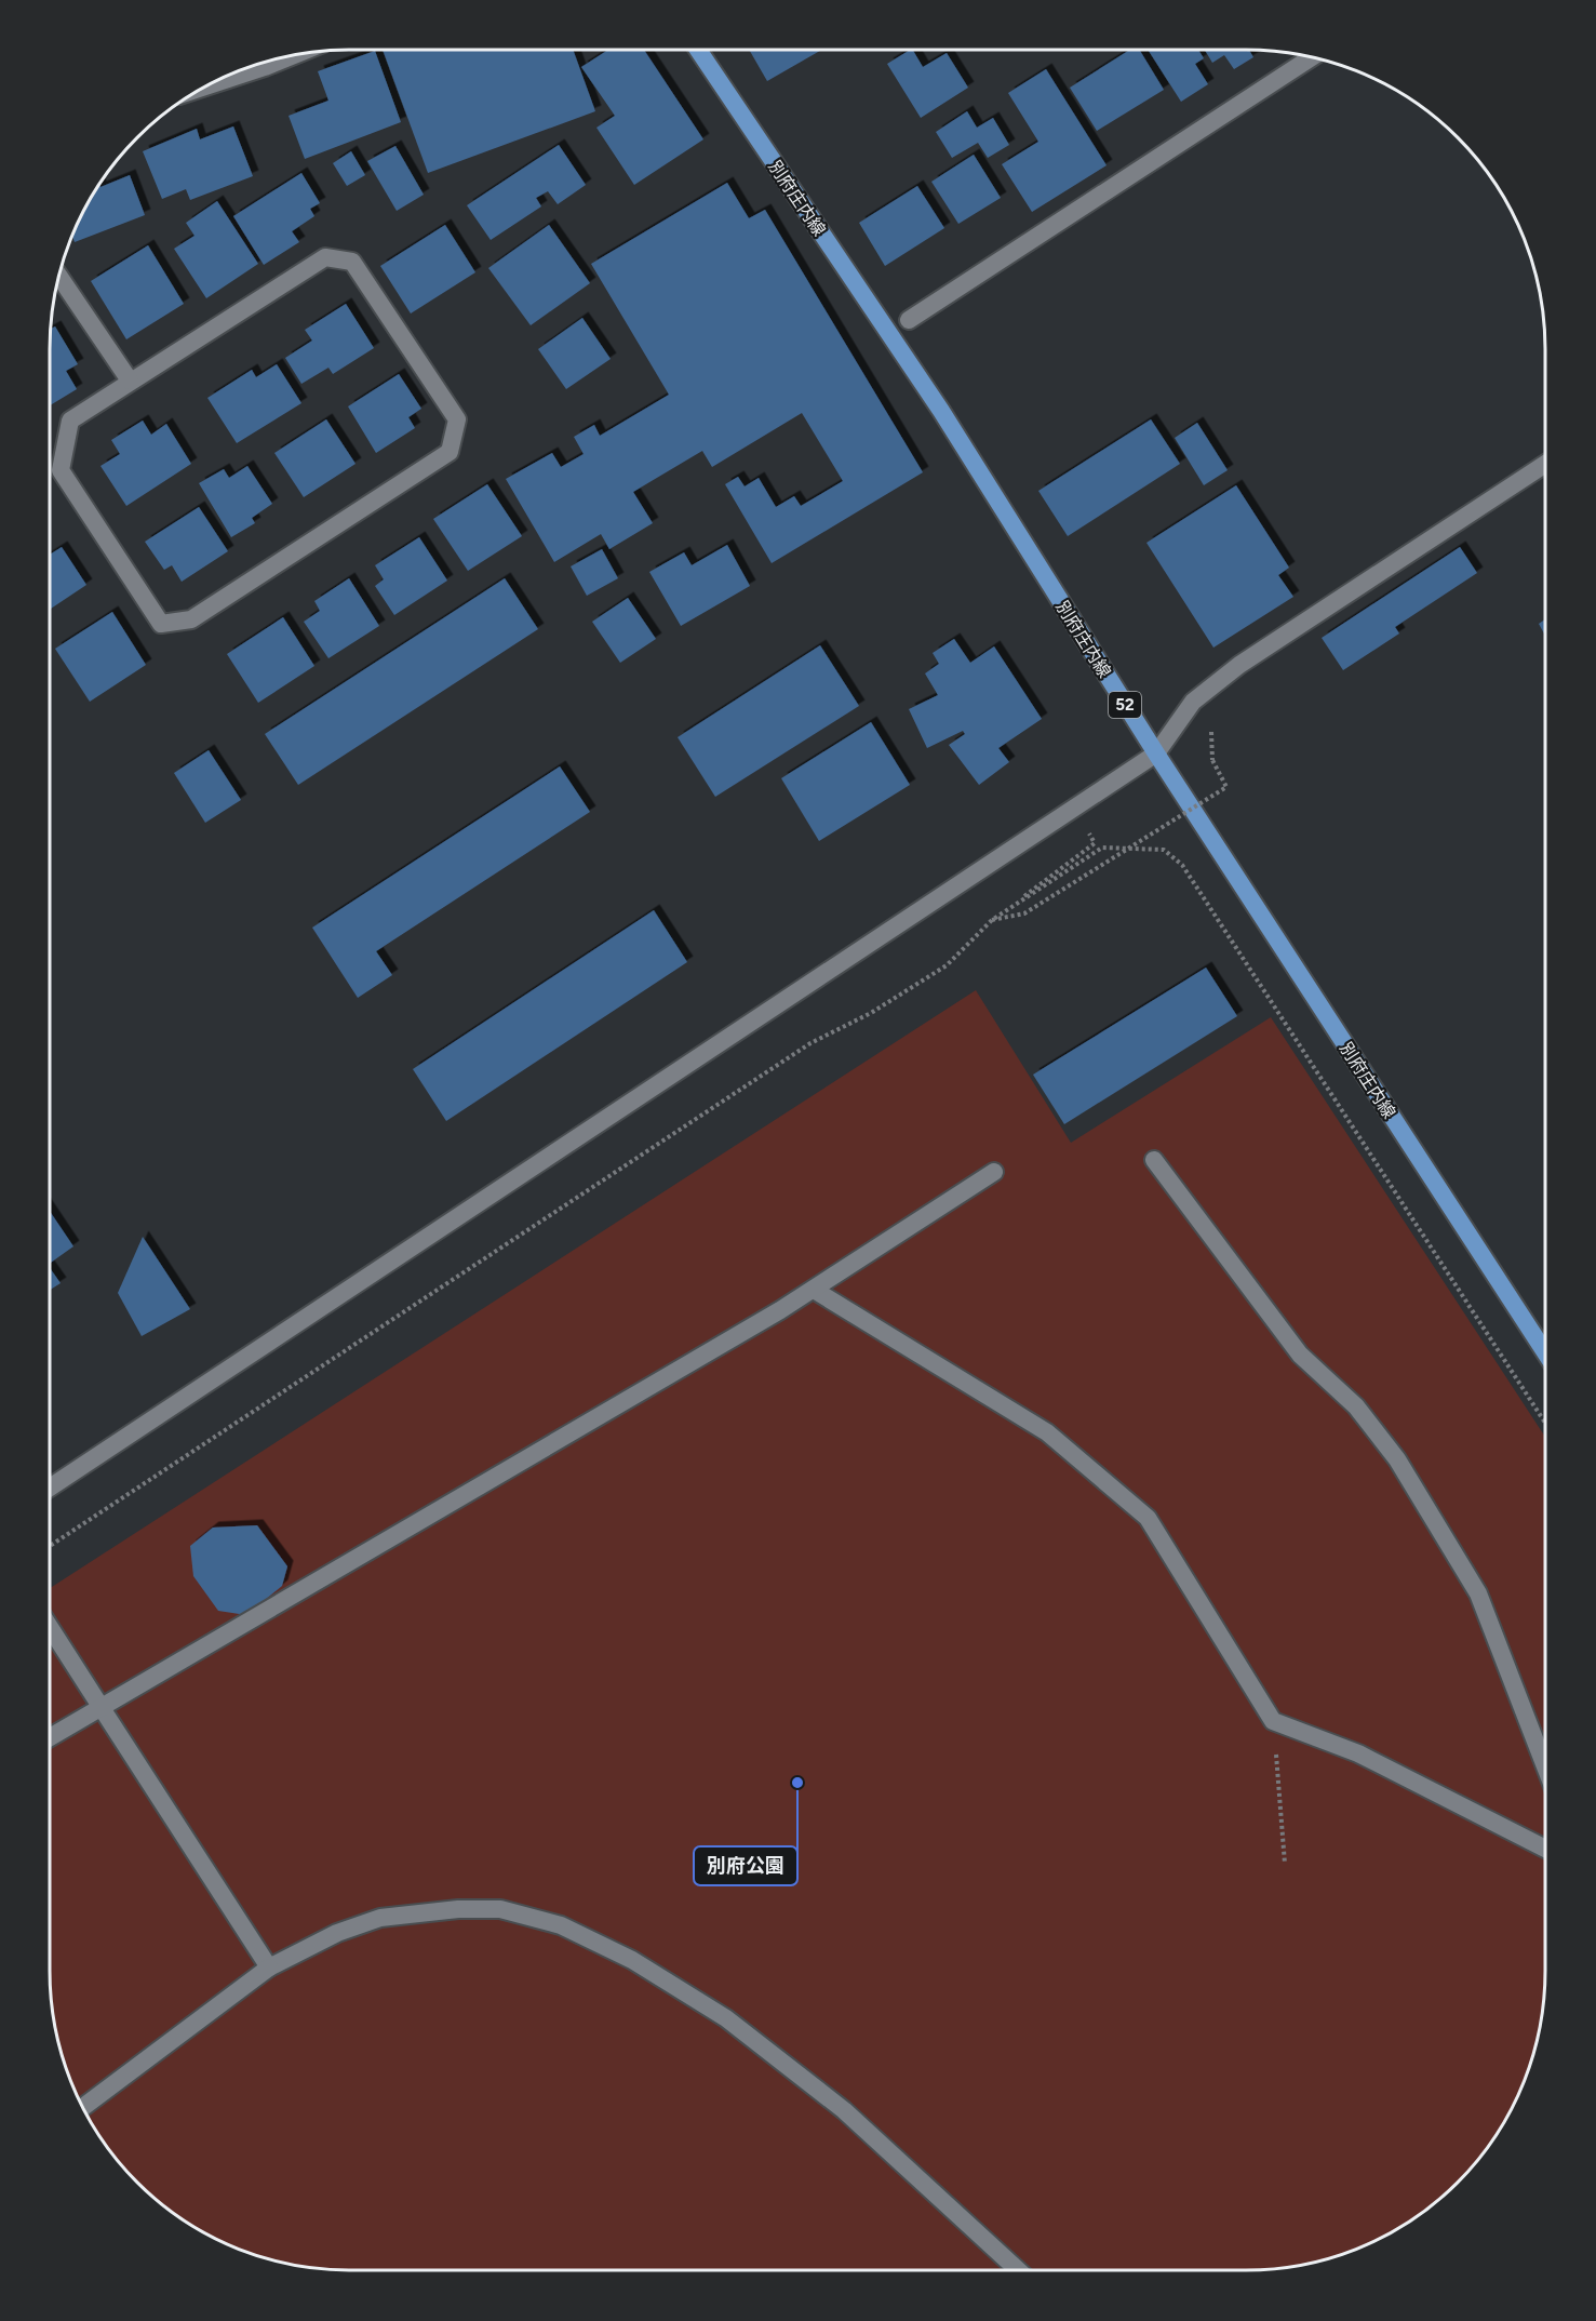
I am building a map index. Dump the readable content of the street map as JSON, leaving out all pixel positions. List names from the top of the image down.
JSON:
{
  "streets": {
    "main road": ["別府庄内線", "52"]
  },
  "places": ["別府公園"]
}
